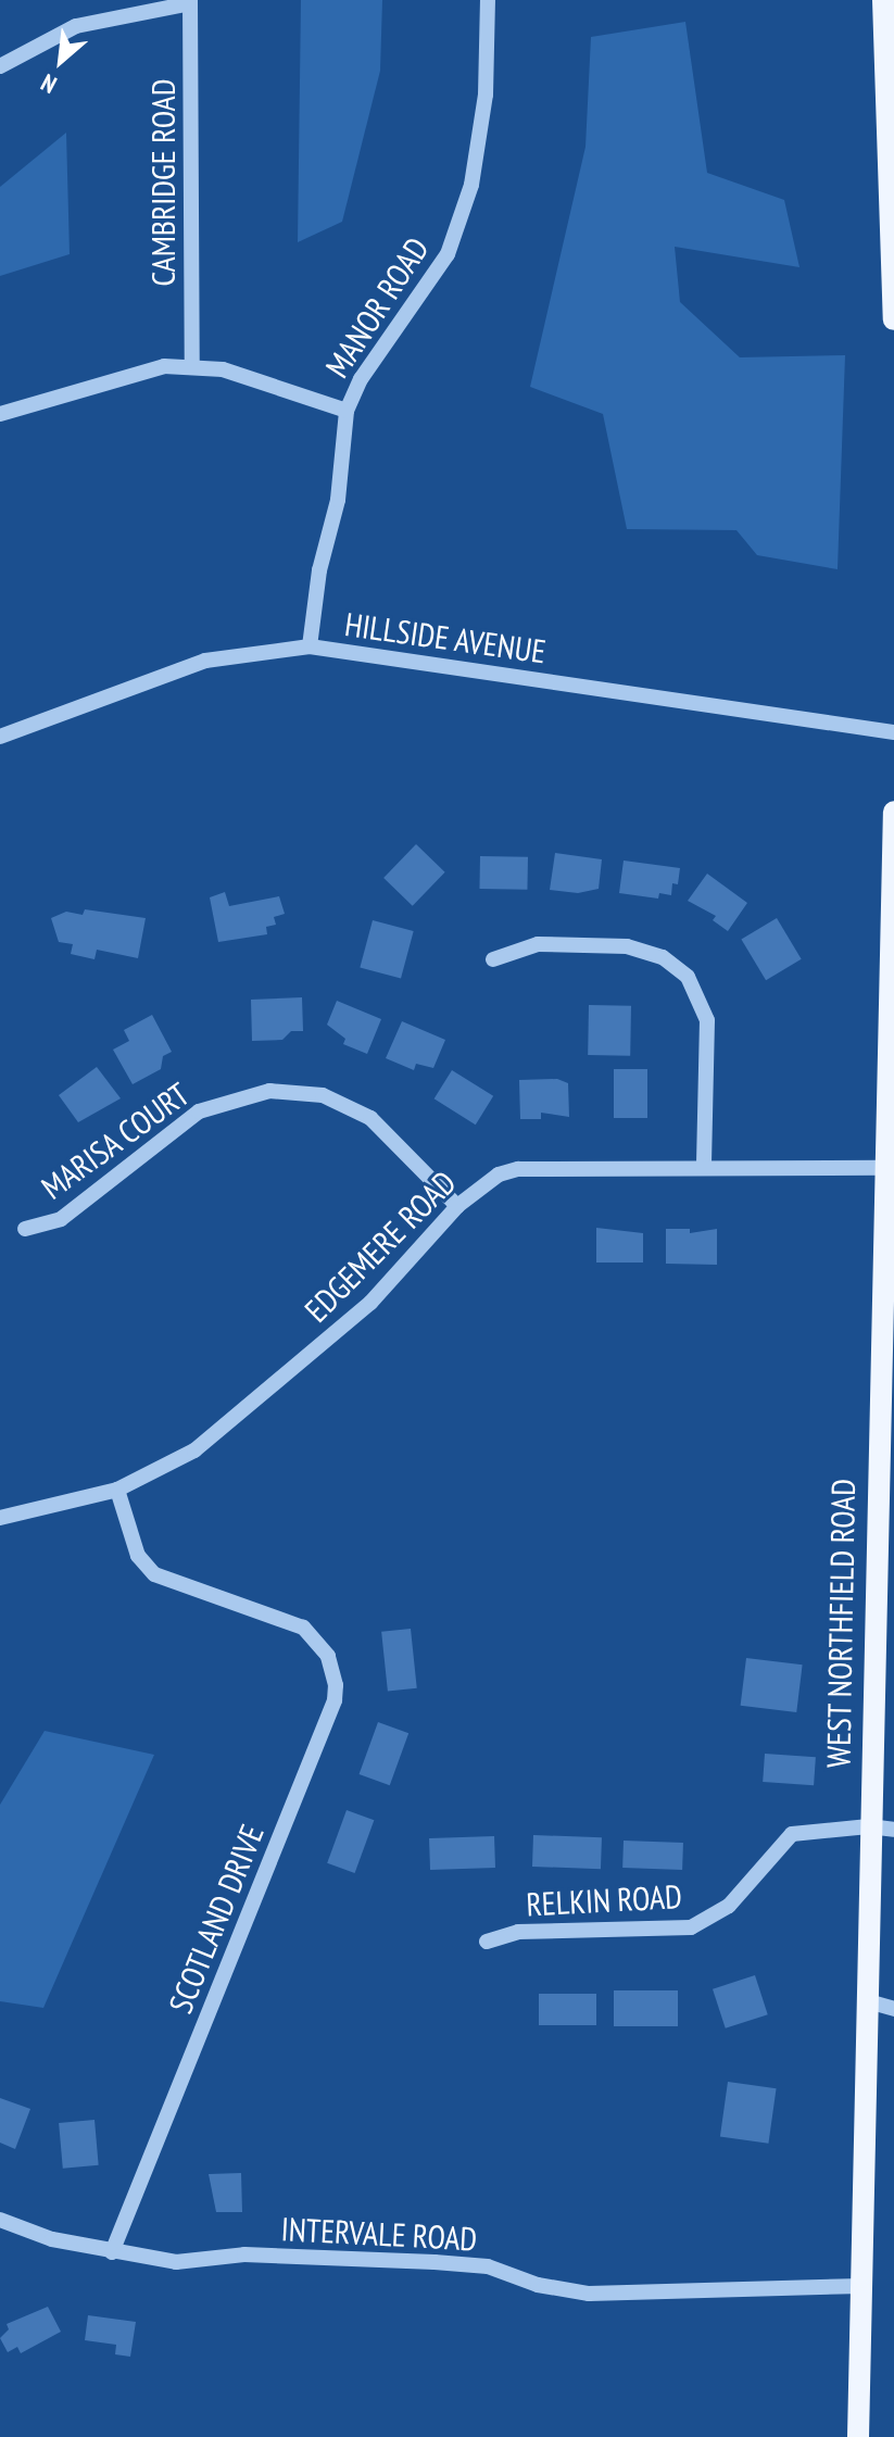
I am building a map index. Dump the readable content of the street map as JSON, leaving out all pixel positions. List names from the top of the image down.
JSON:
{
  "streets": {
    "main road": ["WEST NORTHFIELD ROAD"],
    "street": [
      "CAMBRIDGE ROAD",
      "MANOR ROAD",
      "HILLSIDE AVENUE",
      "MARISA COURT",
      "EDGEMERE ROAD",
      "RELKIN ROAD",
      "SCOTLAND DRIVE",
      "INTERVALE ROAD"
    ]
  },
  "crossings": [
    ["MANOR ROAD", "HILLSIDE AVENUE"],
    ["MARISA COURT", "EDGEMERE ROAD"],
    ["EDGEMERE ROAD", "WEST NORTHFIELD ROAD"],
    ["EDGEMERE ROAD", "SCOTLAND DRIVE"],
    ["WEST NORTHFIELD ROAD", "RELKIN ROAD"],
    ["WEST NORTHFIELD ROAD", "INTERVALE ROAD"],
    ["SCOTLAND DRIVE", "INTERVALE ROAD"]
  ],
  "north": "bottom left"
}
